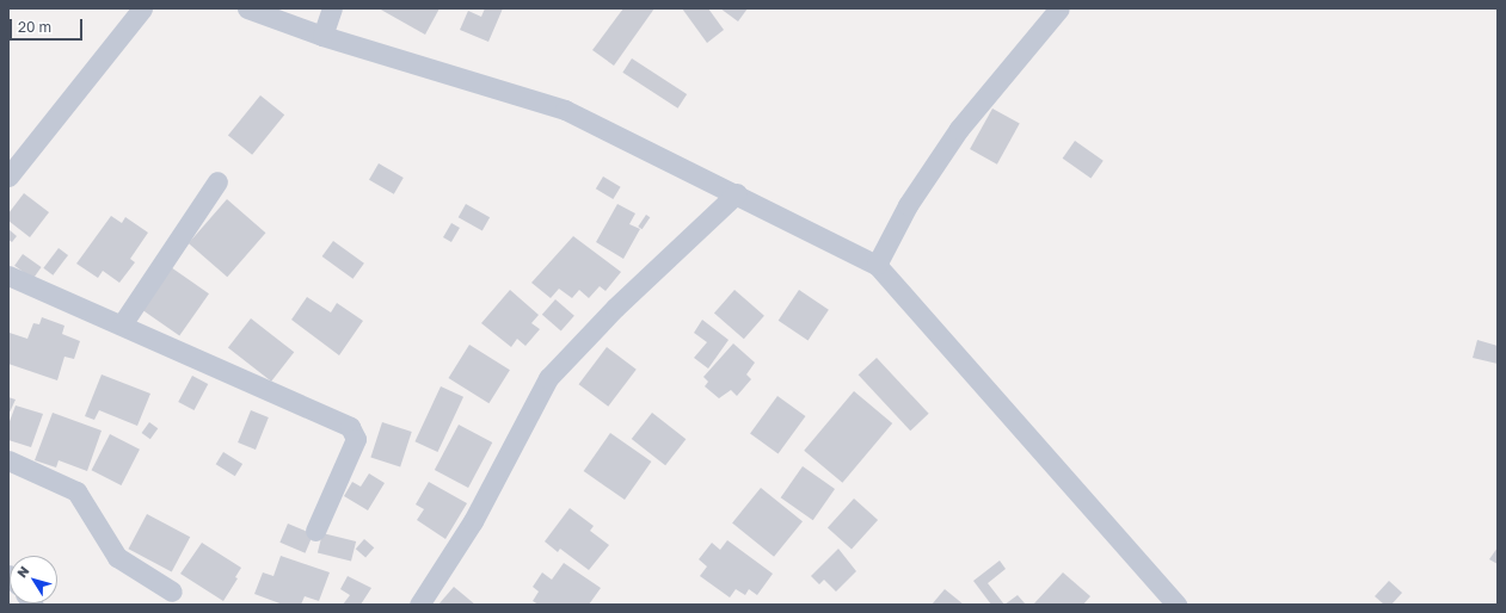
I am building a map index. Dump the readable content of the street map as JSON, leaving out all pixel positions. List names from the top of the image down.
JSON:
{
  "scale_bar": "20 m",
  "north": "top left"
}
